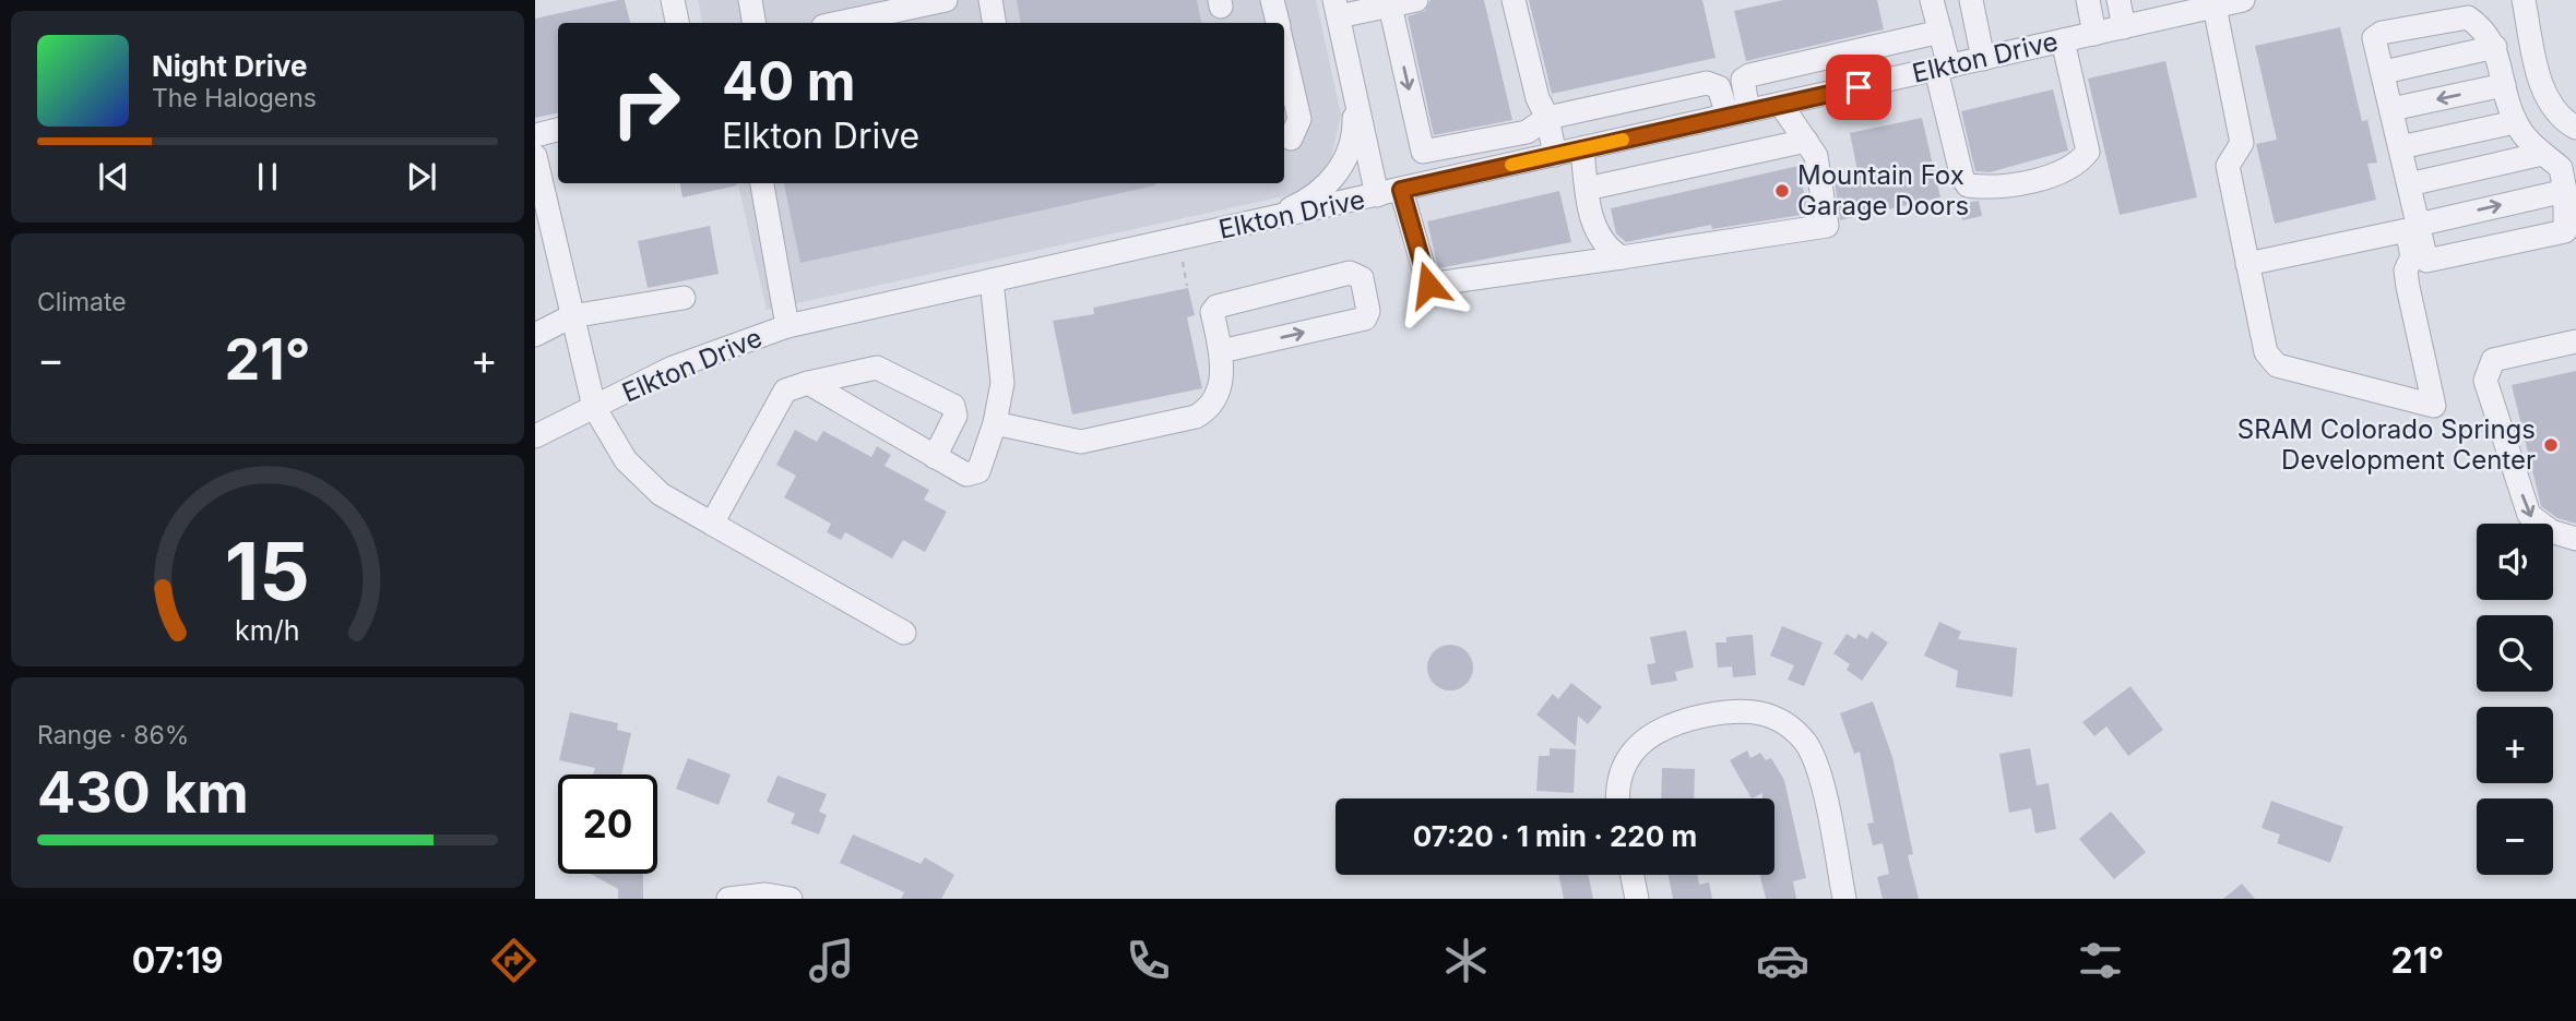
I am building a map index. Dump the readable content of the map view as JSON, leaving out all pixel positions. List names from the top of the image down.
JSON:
{
  "streets": {
    "street": ["Elkton Drive"]
  },
  "places": ["Mountain Fox Garage Doors", "SRAM Colorado Springs Development Center"],
  "page": {
    "turn": ["40 m", "Elkton Drive"],
    "song": ["Night Drive", "The Halogens"],
    "tile": [
      "Climate",
      ["Range · 86%", "430 km"]
    ],
    "heat": ["−", "21°", "+"],
    "map_buttons": ["+", "−"],
    "limit": "20",
    "trip": "07:20 · 1 min · 220 m",
    "tabs": ["07:19", "21°"],
    "gauge": ["15", "km/h"]
  }
}
